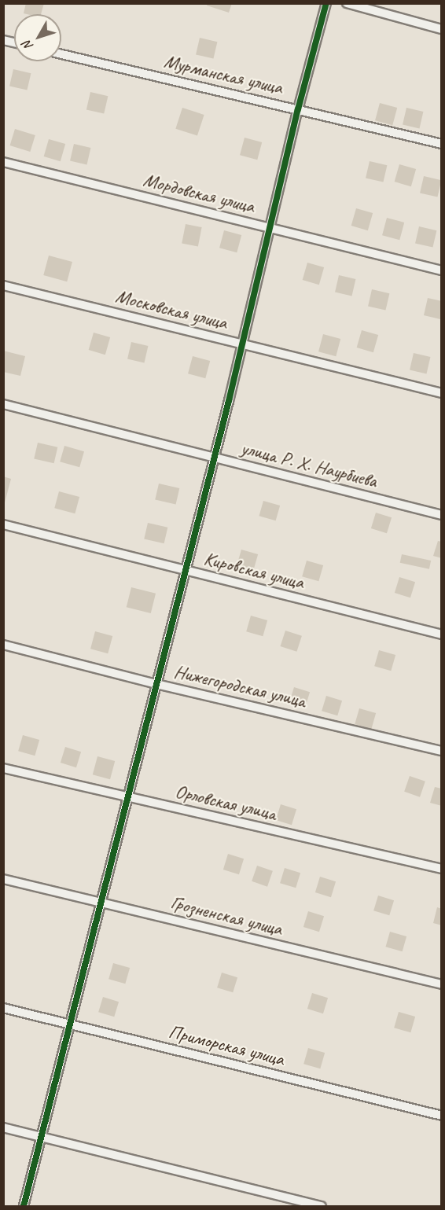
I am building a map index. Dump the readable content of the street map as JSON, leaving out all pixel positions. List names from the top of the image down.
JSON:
{
  "streets": {
    "street": [
      "Мурманская улица",
      "Мордовская улица",
      "Московская улица",
      "улица Р. Х. Наурбиева",
      "Кировская улица",
      "Нижегородская улица",
      "Орловская улица",
      "Грозненская улица",
      "Приморская улица"
    ]
  },
  "north": "bottom left"
}
